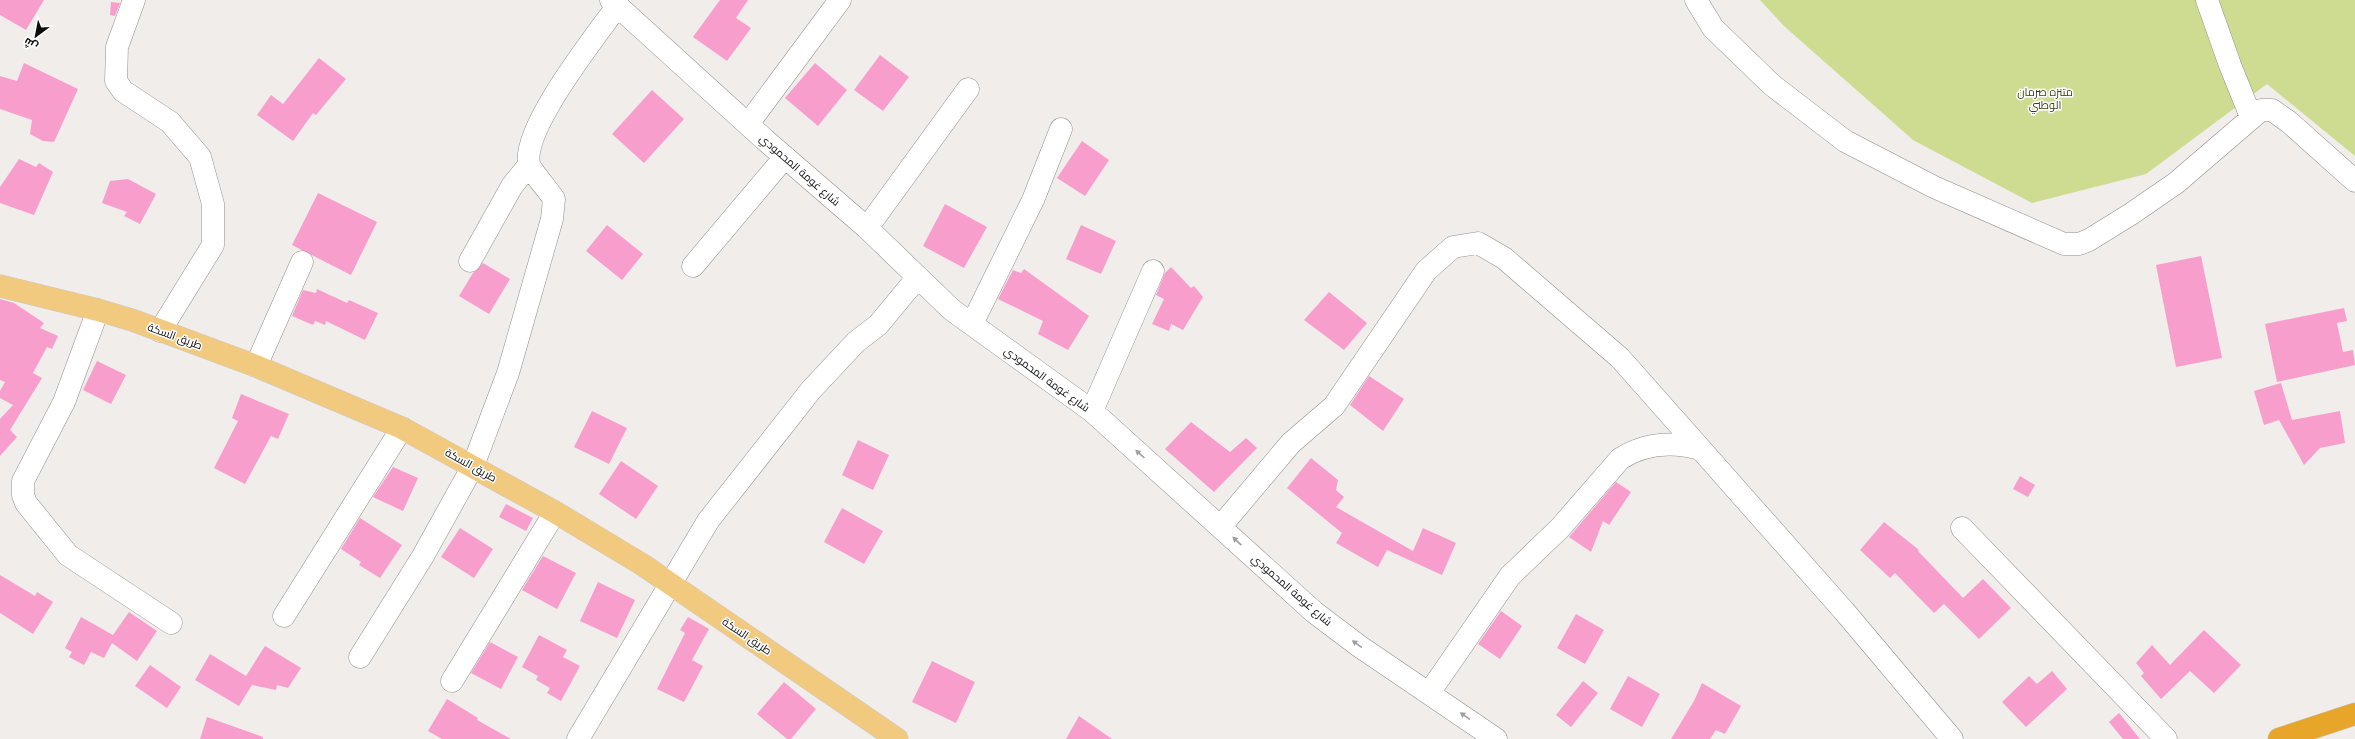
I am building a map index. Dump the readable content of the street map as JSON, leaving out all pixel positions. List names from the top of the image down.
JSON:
{
  "streets": {
    "main road": ["طريق السكة"],
    "street": ["شارع غومة المحمودي"]
  },
  "one_way": ["شارع غومة المحمودي"],
  "parks": ["متنزه صرمان الوطني"],
  "north": "bottom left"
}
